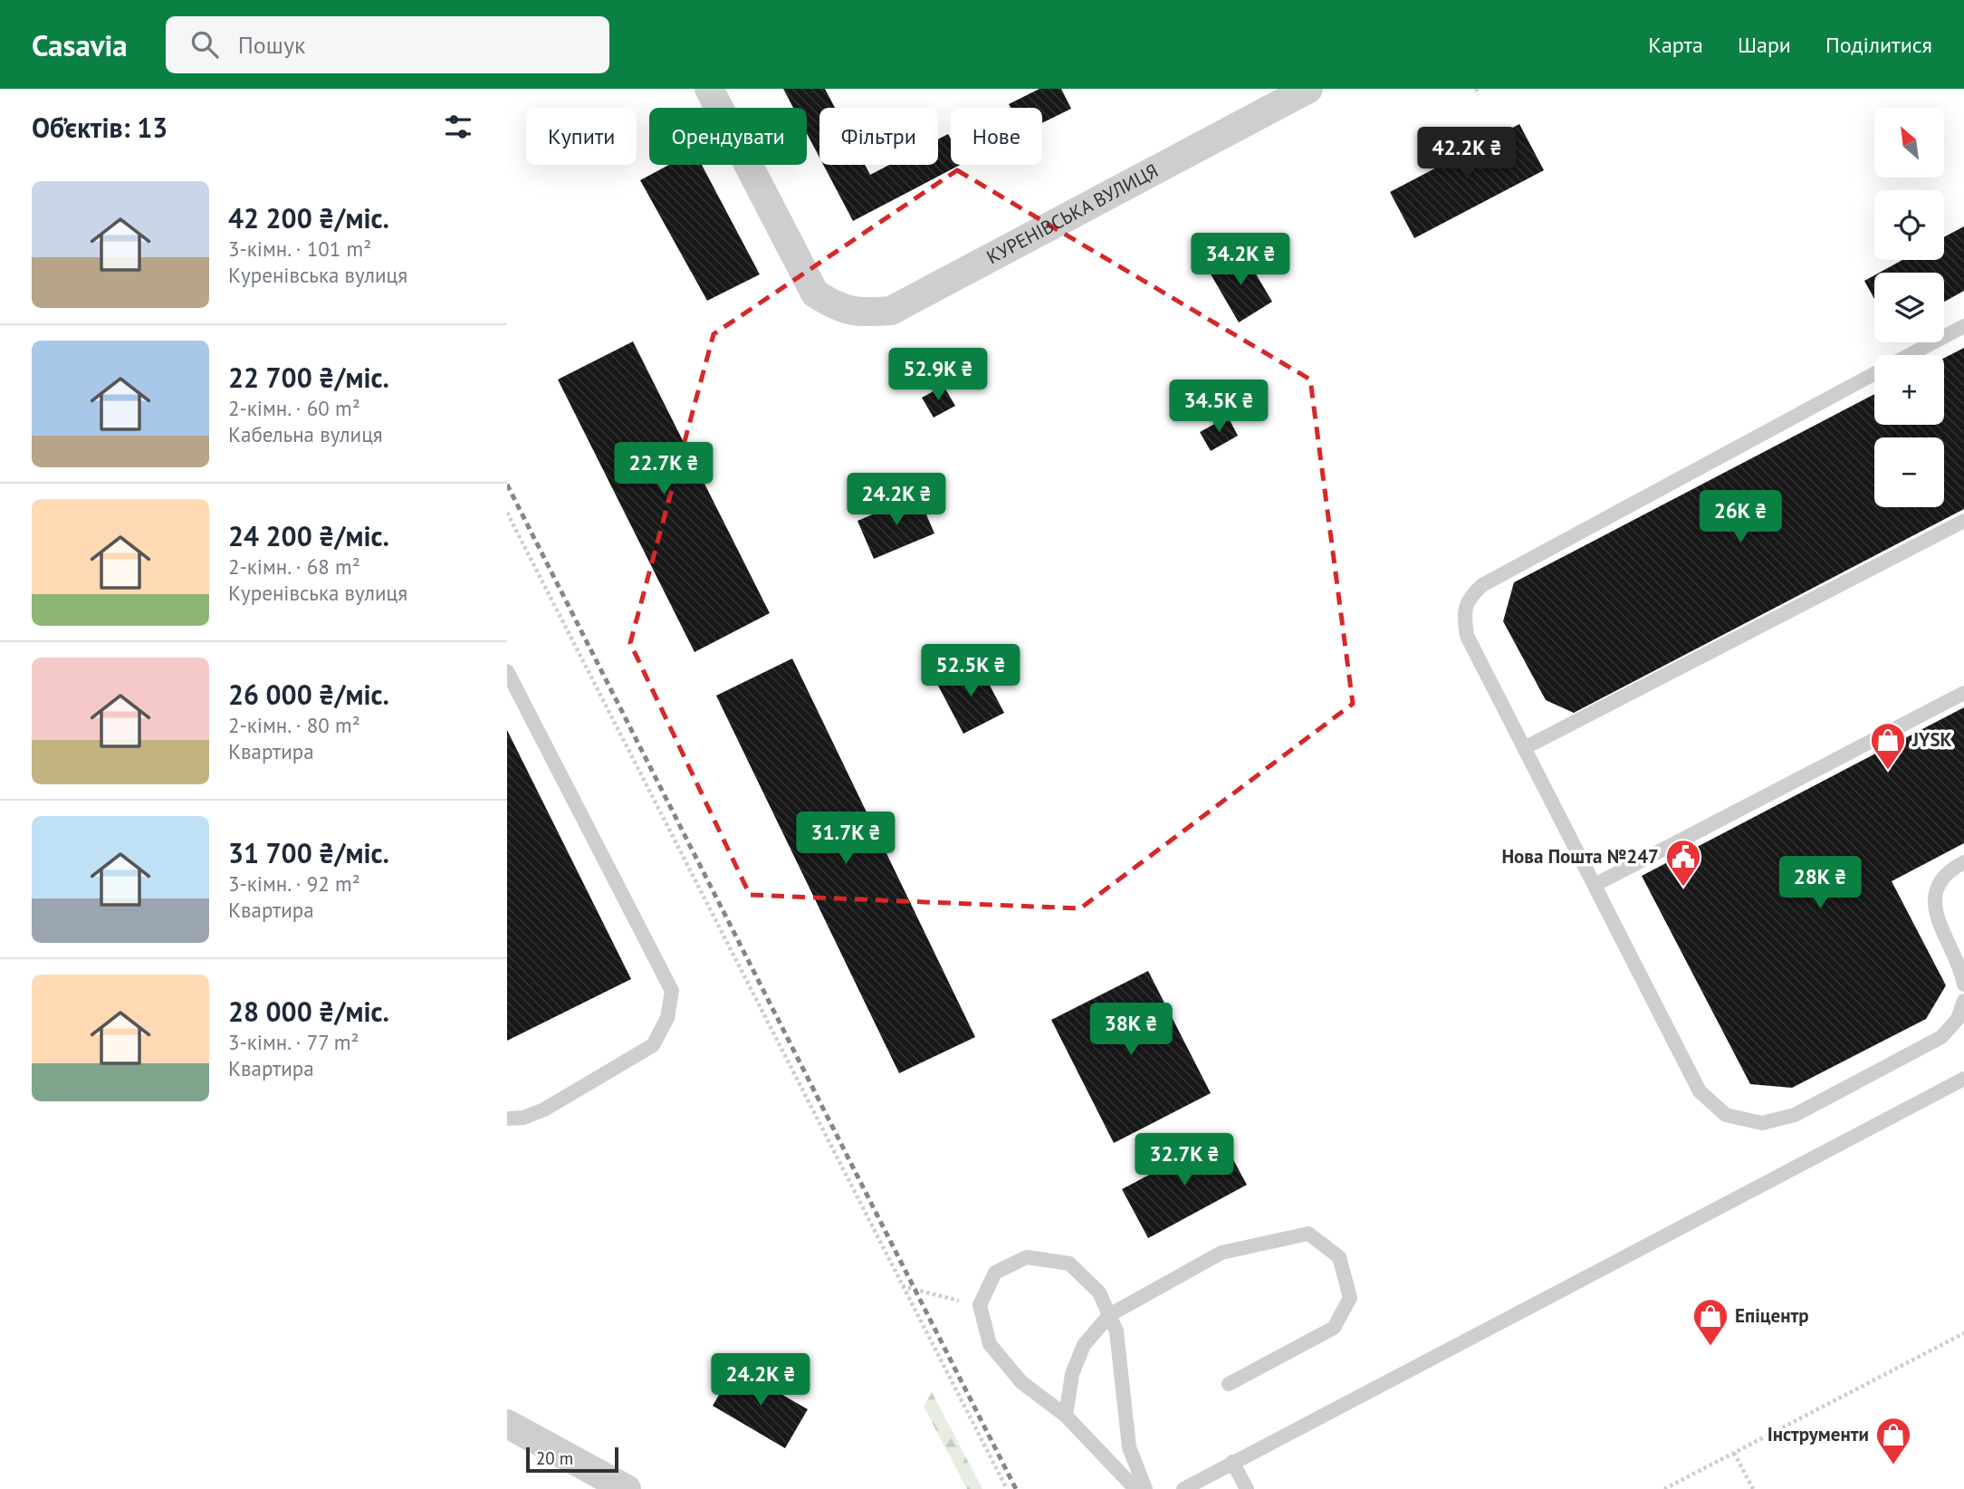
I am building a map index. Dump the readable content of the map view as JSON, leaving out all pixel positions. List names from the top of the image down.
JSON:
{
  "streets": {
    "street": ["КУРЕНІВСЬКА ВУЛИЦЯ"]
  },
  "places": {
    "shop": ["JYSK", "Епіцентр", "Інструменти"],
    "public building": ["Нова Пошта №247"]
  },
  "scale_bar": "20 m",
  "north": "top left",
  "page": {
    "header": "Casavia",
    "search": "Пошук",
    "nav": ["Карта", "Шари", "Поділитися"],
    "heading": "Об’єктів: 13",
    "map_buttons": ["+", "−"],
    "chip": [
      "Купити",
      "Орендувати",
      "Фільтри",
      "Нове"
    ],
    "price": [
      "42.2K ₴",
      "34.2K ₴",
      "52.9K ₴",
      "34.5K ₴",
      "22.7K ₴",
      "24.2K ₴",
      "26K ₴",
      "52.5K ₴",
      "31.7K ₴",
      "28K ₴",
      "38K ₴",
      "32.7K ₴",
      "24.2K ₴"
    ],
    "list": [
      {
        "name": "42 200 ₴/міс.",
        "note": "3-кімн. · 101 m² · Куренівська вулиця"
      },
      {
        "name": "22 700 ₴/міс.",
        "note": "2-кімн. · 60 m² · Кабельна вулиця"
      },
      {
        "name": "24 200 ₴/міс.",
        "note": "2-кімн. · 68 m² · Куренівська вулиця"
      },
      {
        "name": "26 000 ₴/міс.",
        "note": "2-кімн. · 80 m² · Квартира"
      },
      {
        "name": "31 700 ₴/міс.",
        "note": "3-кімн. · 92 m² · Квартира"
      },
      {
        "name": "28 000 ₴/міс.",
        "note": "3-кімн. · 77 m² · Квартира"
      }
    ],
    "scale": "20 m"
  }
}
